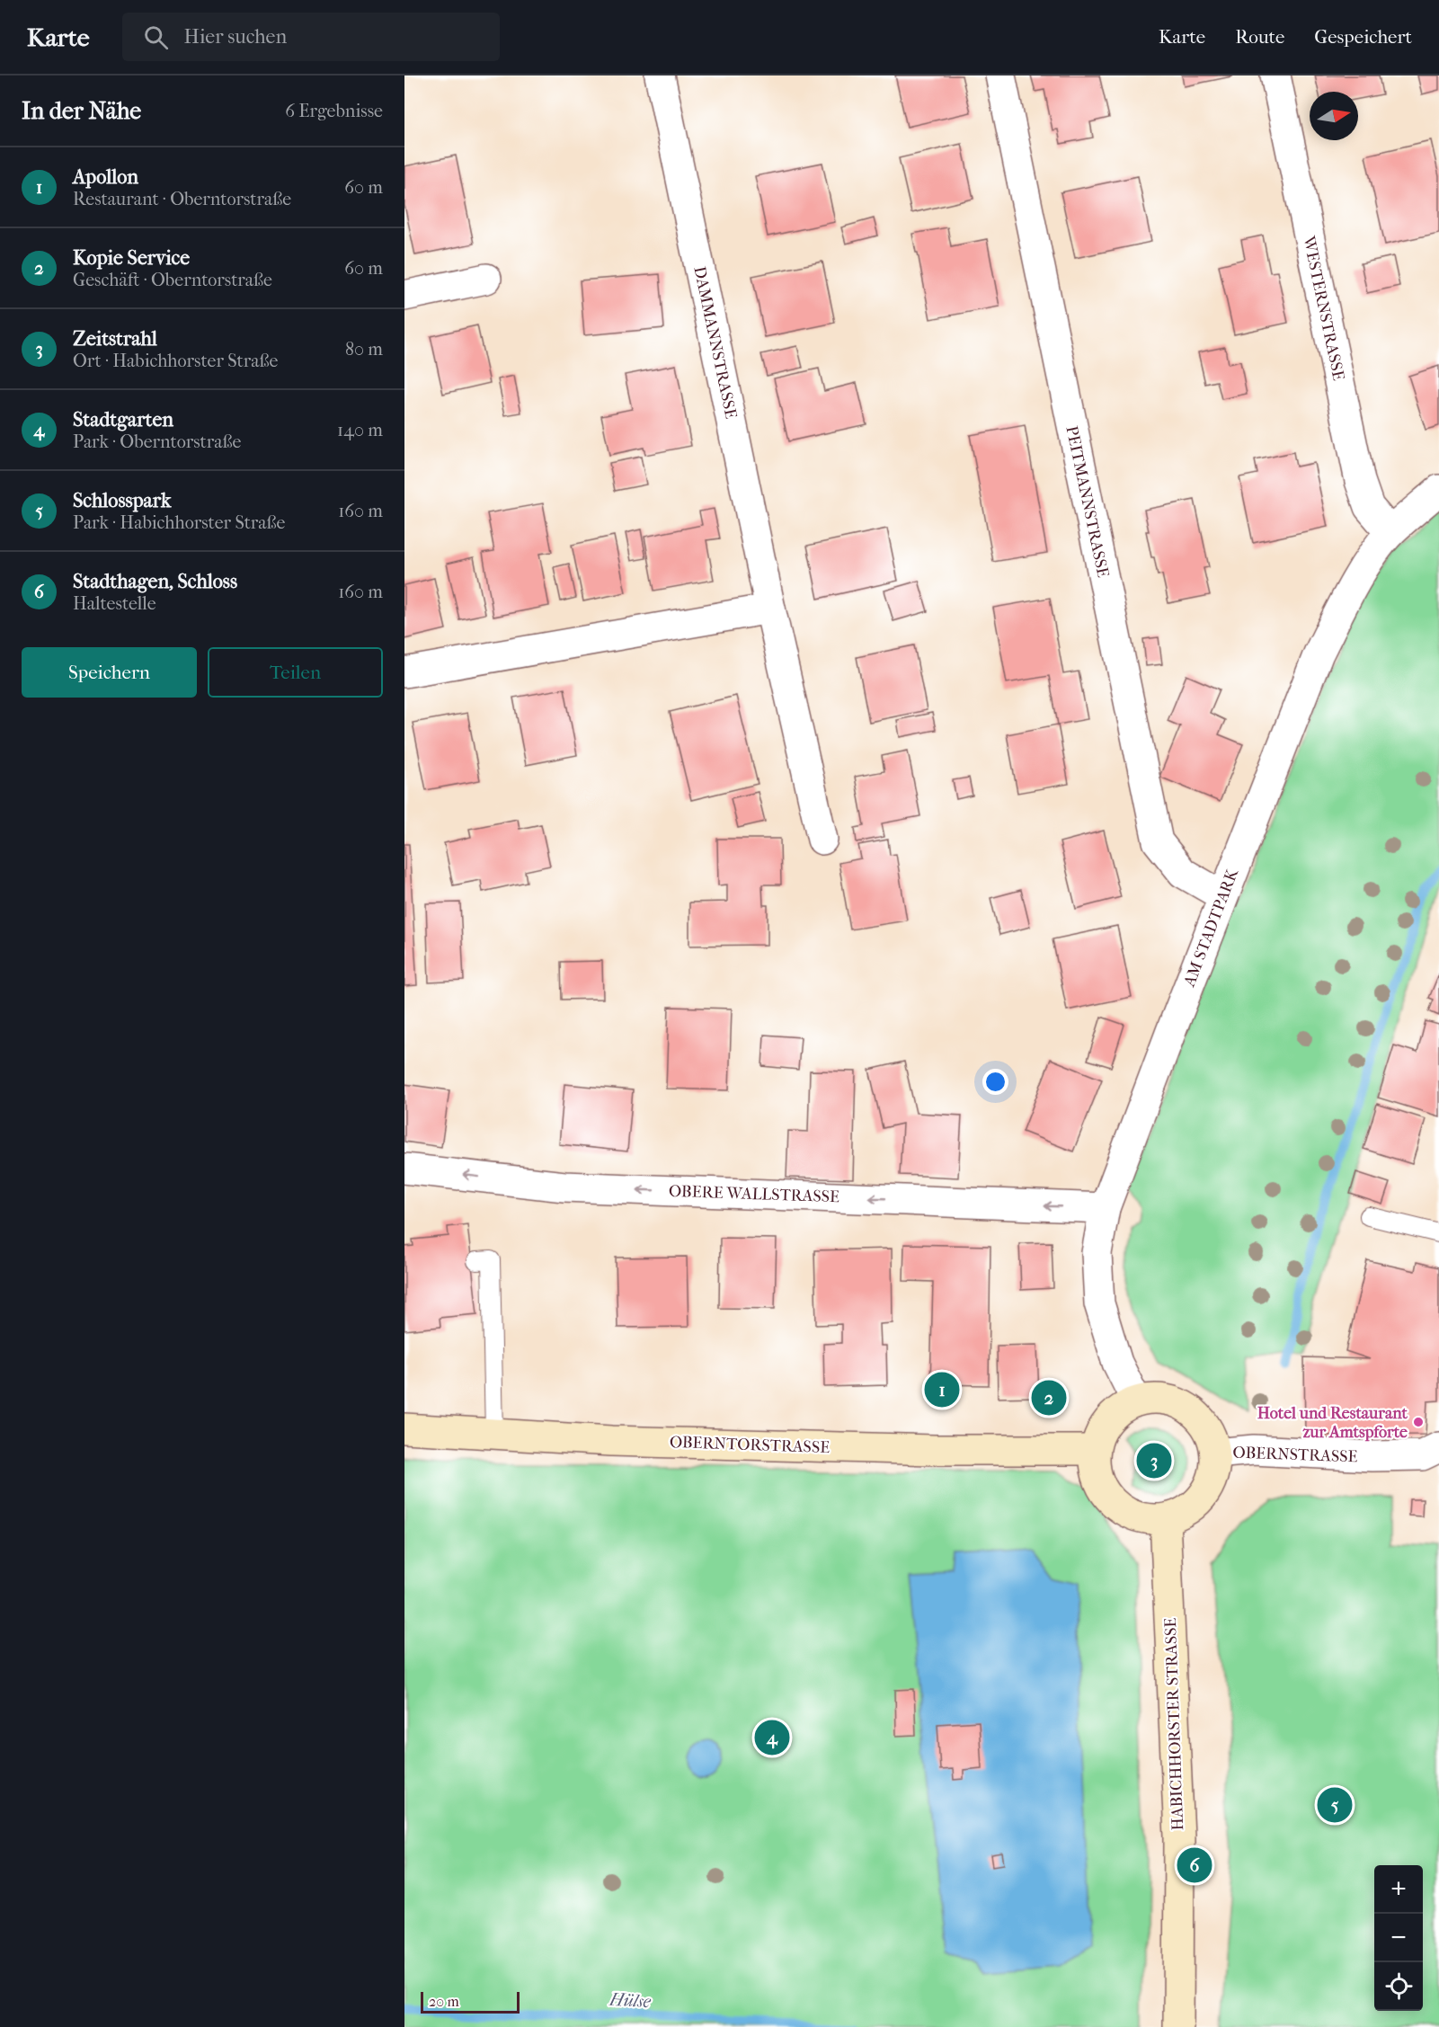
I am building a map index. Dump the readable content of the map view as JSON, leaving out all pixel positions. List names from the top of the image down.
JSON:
{
  "streets": {
    "main road": ["OBERNTORSTRASSE", "HABICHHORSTER STRASSE"],
    "street": [
      "WESTERNSTRASSE",
      "DAMMANNSTRASSE",
      "PEITMANNSTRASSE",
      "AM STADTPARK",
      "OBERE WALLSTRASSE",
      "OBERNSTRASSE"
    ]
  },
  "crossings": [
    ["WESTERNSTRASSE", "AM STADTPARK"],
    ["PEITMANNSTRASSE", "AM STADTPARK"],
    ["AM STADTPARK", "OBERE WALLSTRASSE"],
    ["AM STADTPARK", "OBERNTORSTRASSE"],
    ["AM STADTPARK", "OBERNSTRASSE"],
    ["AM STADTPARK", "HABICHHORSTER STRASSE"],
    ["OBERNTORSTRASSE", "OBERNSTRASSE"],
    ["OBERNTORSTRASSE", "HABICHHORSTER STRASSE"],
    ["OBERNSTRASSE", "HABICHHORSTER STRASSE"]
  ],
  "one_way": ["OBERE WALLSTRASSE"],
  "water": ["Hülse"],
  "places": ["Hotel und Restaurant zur Amtspforte"],
  "scale_bar": "20 m",
  "north": "right",
  "page": {
    "header": "Karte",
    "search": "Hier suchen",
    "nav": ["Karte", "Route", "Gespeichert"],
    "heading": ["In der Nähe", "6 Ergebnisse"],
    "list": [
      {
        "mark": "1",
        "name": "Apollon",
        "note": "Restaurant · Oberntorstraße",
        "value": "60 m"
      },
      {
        "mark": "2",
        "name": "Kopie Service",
        "note": "Geschäft · Oberntorstraße",
        "value": "60 m"
      },
      {
        "mark": "3",
        "name": "Zeitstrahl",
        "note": "Ort · Habichhorster Straße",
        "value": "80 m"
      },
      {
        "mark": "4",
        "name": "Stadtgarten",
        "note": "Park · Oberntorstraße",
        "value": "140 m"
      },
      {
        "mark": "5",
        "name": "Schlosspark",
        "note": "Park · Habichhorster Straße",
        "value": "160 m"
      },
      {
        "mark": "6",
        "name": "Stadthagen, Schloss",
        "note": "Haltestelle",
        "value": "160 m"
      }
    ],
    "buttons": ["Speichern", "Teilen"],
    "pins": [
      "1",
      "2",
      "3",
      "4",
      "5",
      "6"
    ],
    "map_buttons": ["+", "−"],
    "scale": "20 m"
  }
}
